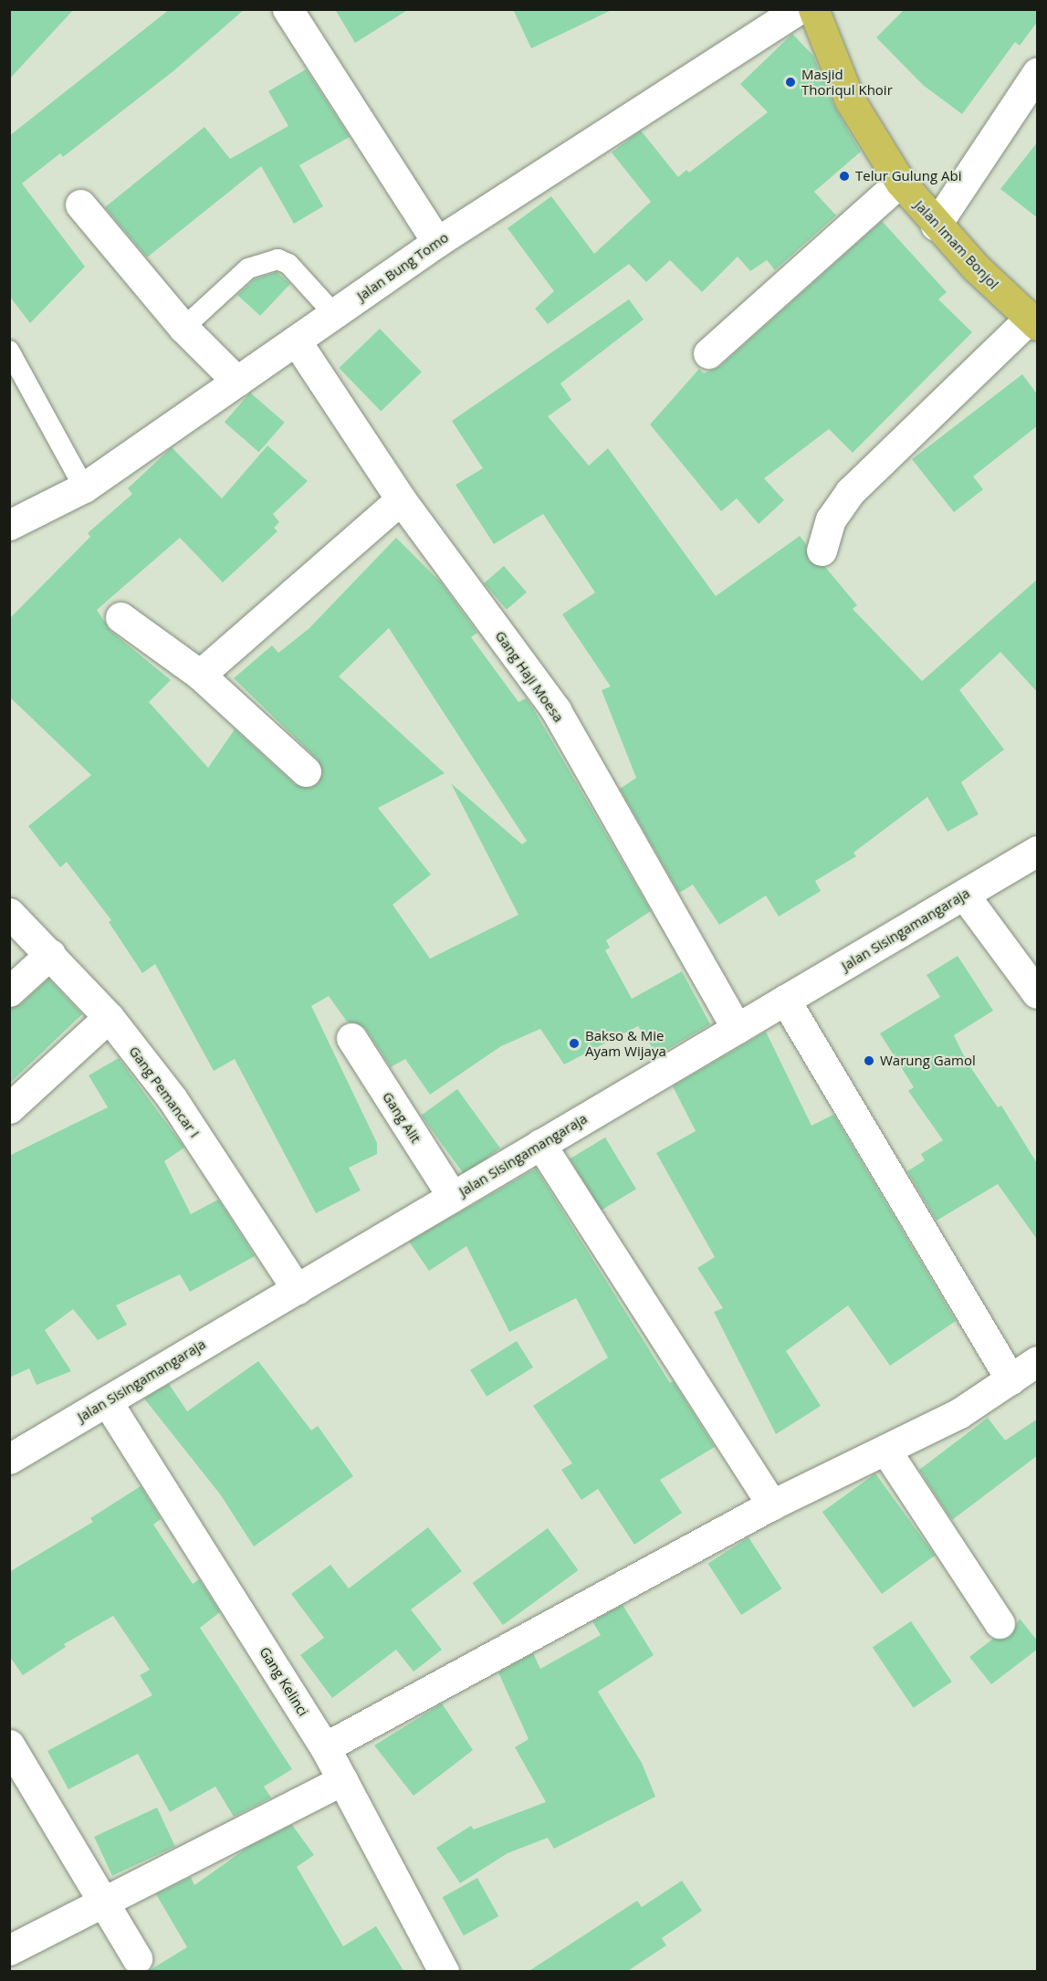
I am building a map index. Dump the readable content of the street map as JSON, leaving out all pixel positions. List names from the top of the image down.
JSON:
{
  "streets": {
    "highway": ["Jalan Imam Bonjol"],
    "street": [
      "Jalan Bung Tomo",
      "Gang Haji Moesa",
      "Jalan Sisingamangaraja",
      "Gang Pemancar I",
      "Gang Alit",
      "Gang Kelinci"
    ]
  },
  "crossings": [
    ["Jalan Bung Tomo", "Gang Haji Moesa"],
    ["Gang Haji Moesa", "Jalan Sisingamangaraja"],
    ["Jalan Sisingamangaraja", "Gang Pemancar I"],
    ["Jalan Sisingamangaraja", "Gang Alit"],
    ["Jalan Sisingamangaraja", "Gang Kelinci"]
  ],
  "places": [
    "Masjid Thoriqul Khoir",
    "Telur Gulung Abi",
    "Bakso & Mie Ayam Wijaya",
    "Warung Gamol"
  ]
}
